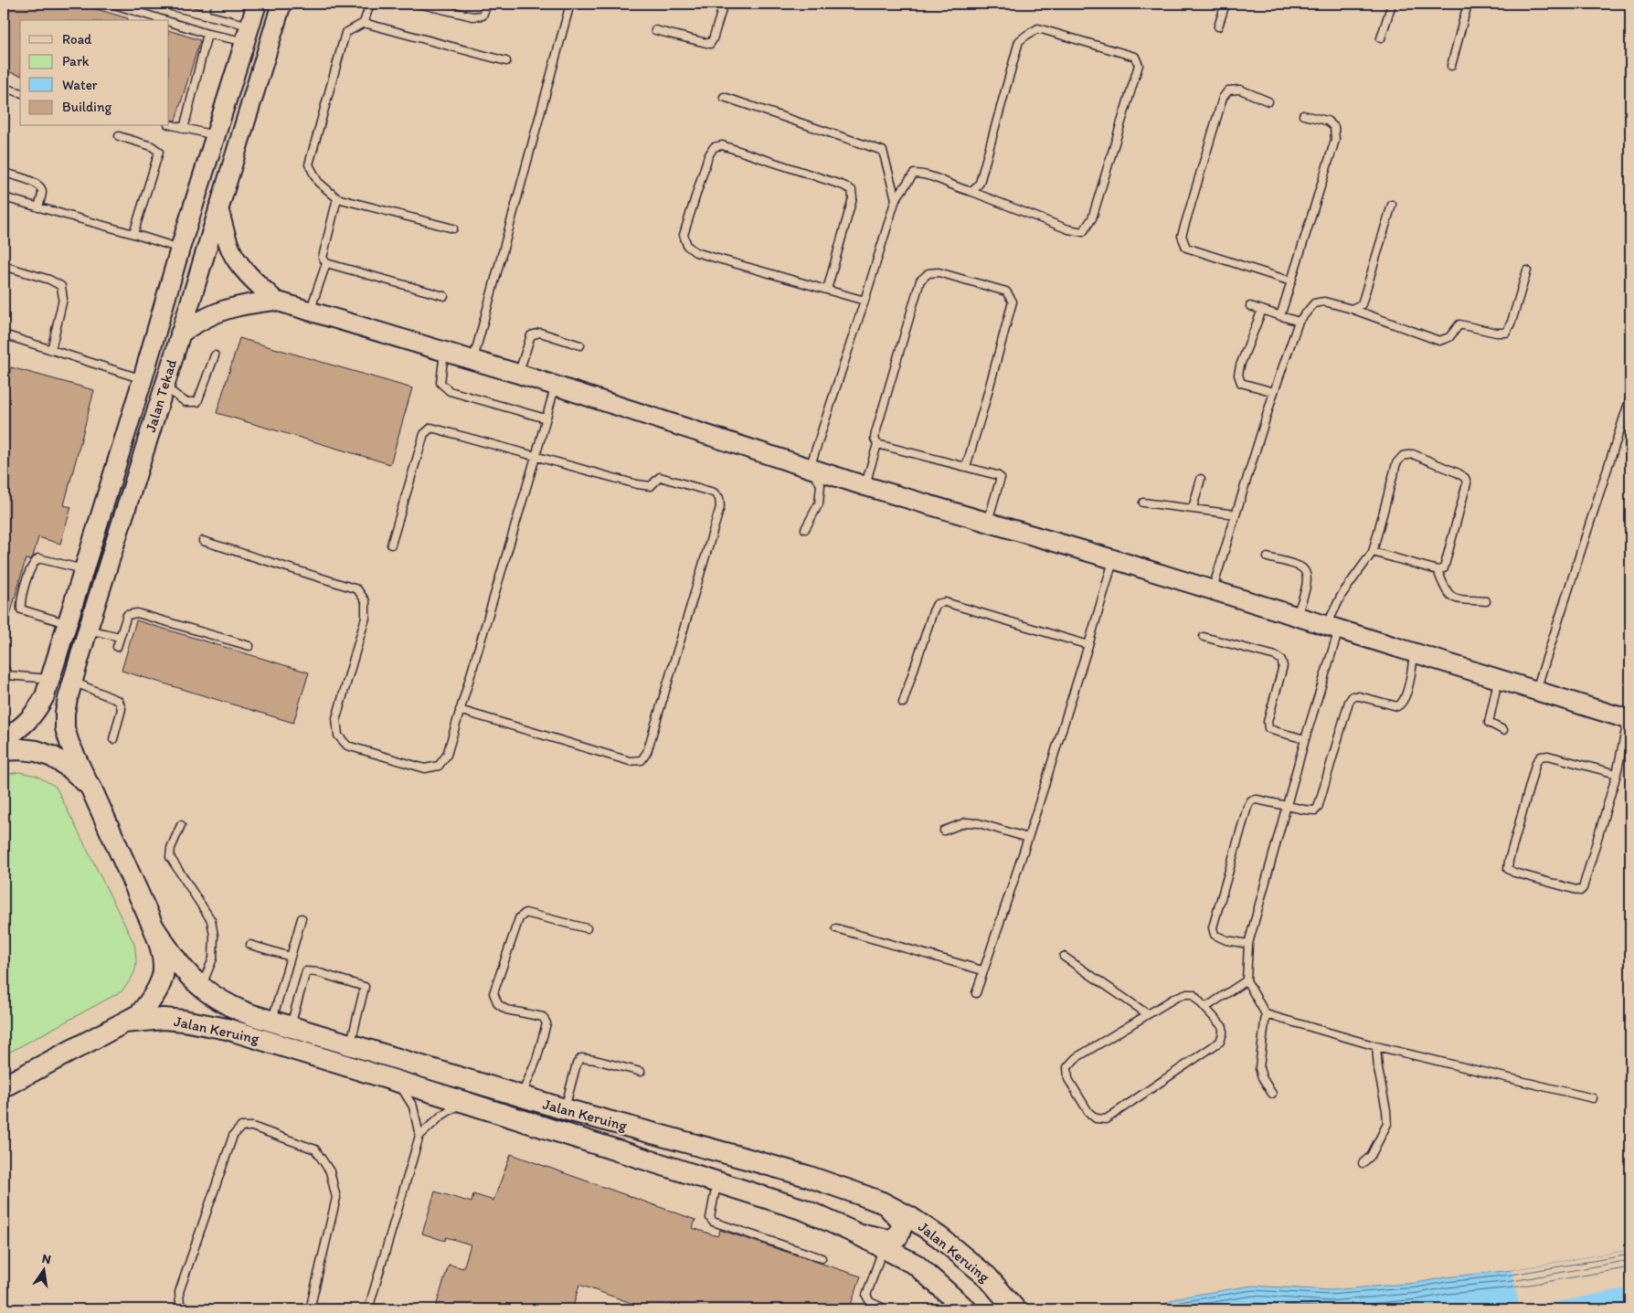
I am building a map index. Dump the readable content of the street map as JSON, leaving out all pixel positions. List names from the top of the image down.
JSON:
{
  "streets": {
    "main road": ["Jalan Keruing"],
    "street": ["Jalan Tekad"]
  },
  "legend": [
    "Road",
    "Park",
    "Water",
    "Building"
  ],
  "north": "top"
}
